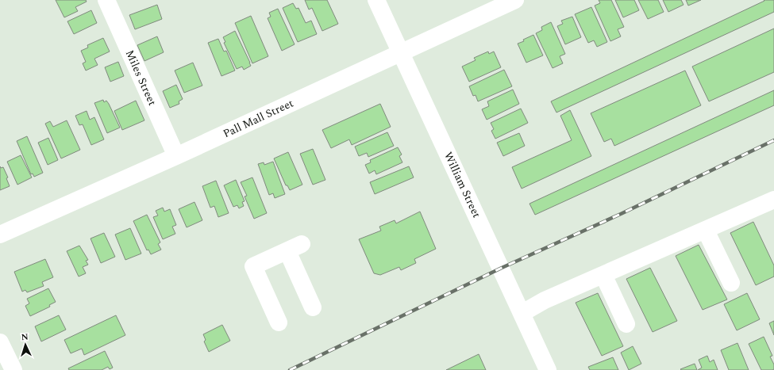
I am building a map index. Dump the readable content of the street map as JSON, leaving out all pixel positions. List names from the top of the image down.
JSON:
{
  "streets": {
    "street": ["Miles Street", "Pall Mall Street", "William Street"]
  },
  "crossings": [
    ["Miles Street", "Pall Mall Street"],
    ["Pall Mall Street", "William Street"]
  ],
  "north": "top"
}
